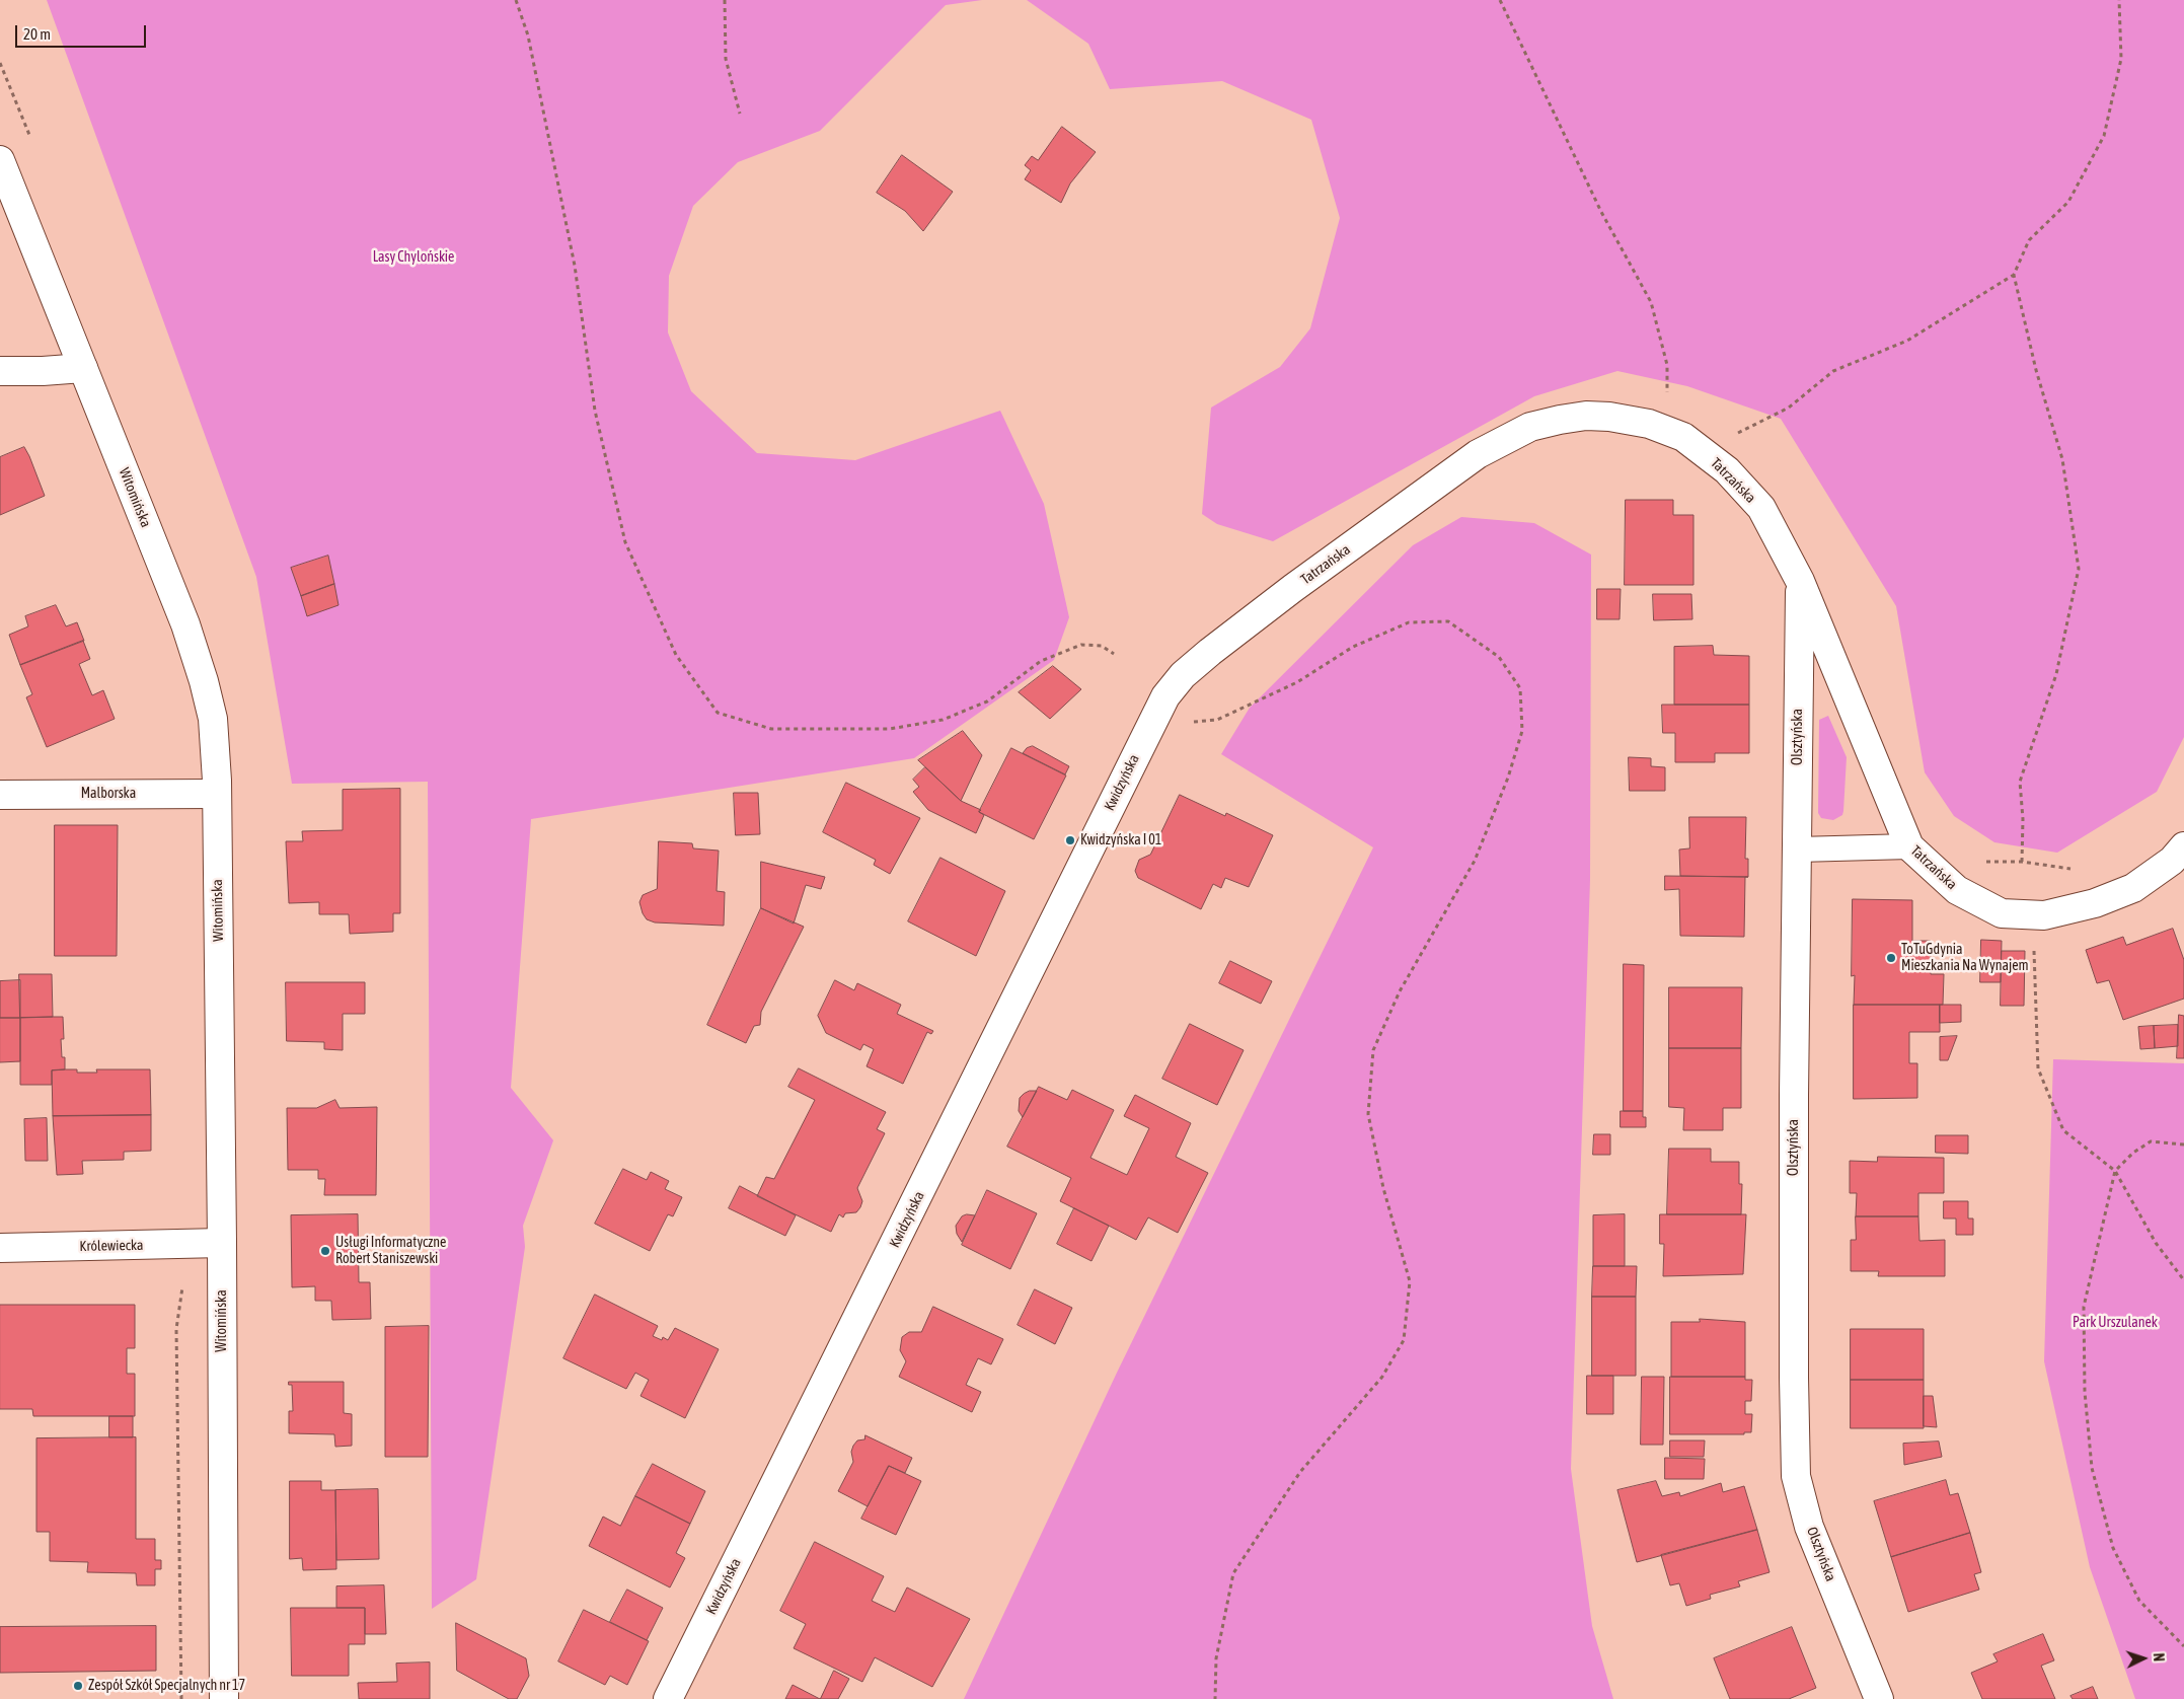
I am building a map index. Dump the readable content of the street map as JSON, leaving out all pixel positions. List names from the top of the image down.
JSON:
{
  "streets": {
    "street": [
      "Tatrzańska",
      "Witomińska",
      "Olsztyńska",
      "Kwidzyńska",
      "Malborska",
      "Królewiecka"
    ]
  },
  "crossings": [
    ["Tatrzańska", "Olsztyńska"],
    ["Tatrzańska", "Kwidzyńska"],
    ["Witomińska", "Malborska"],
    ["Witomińska", "Królewiecka"]
  ],
  "parks": ["Lasy Chylońskie", "Park Urszulanek"],
  "places": [
    "Kwidzyńska I 01",
    "ToTuGdynia Mieszkania Na Wynajem",
    "Usługi Informatyczne Robert Staniszewski",
    "Zespół Szkół Specjalnych nr 17"
  ],
  "scale_bar": "20 m",
  "north": "right"
}
